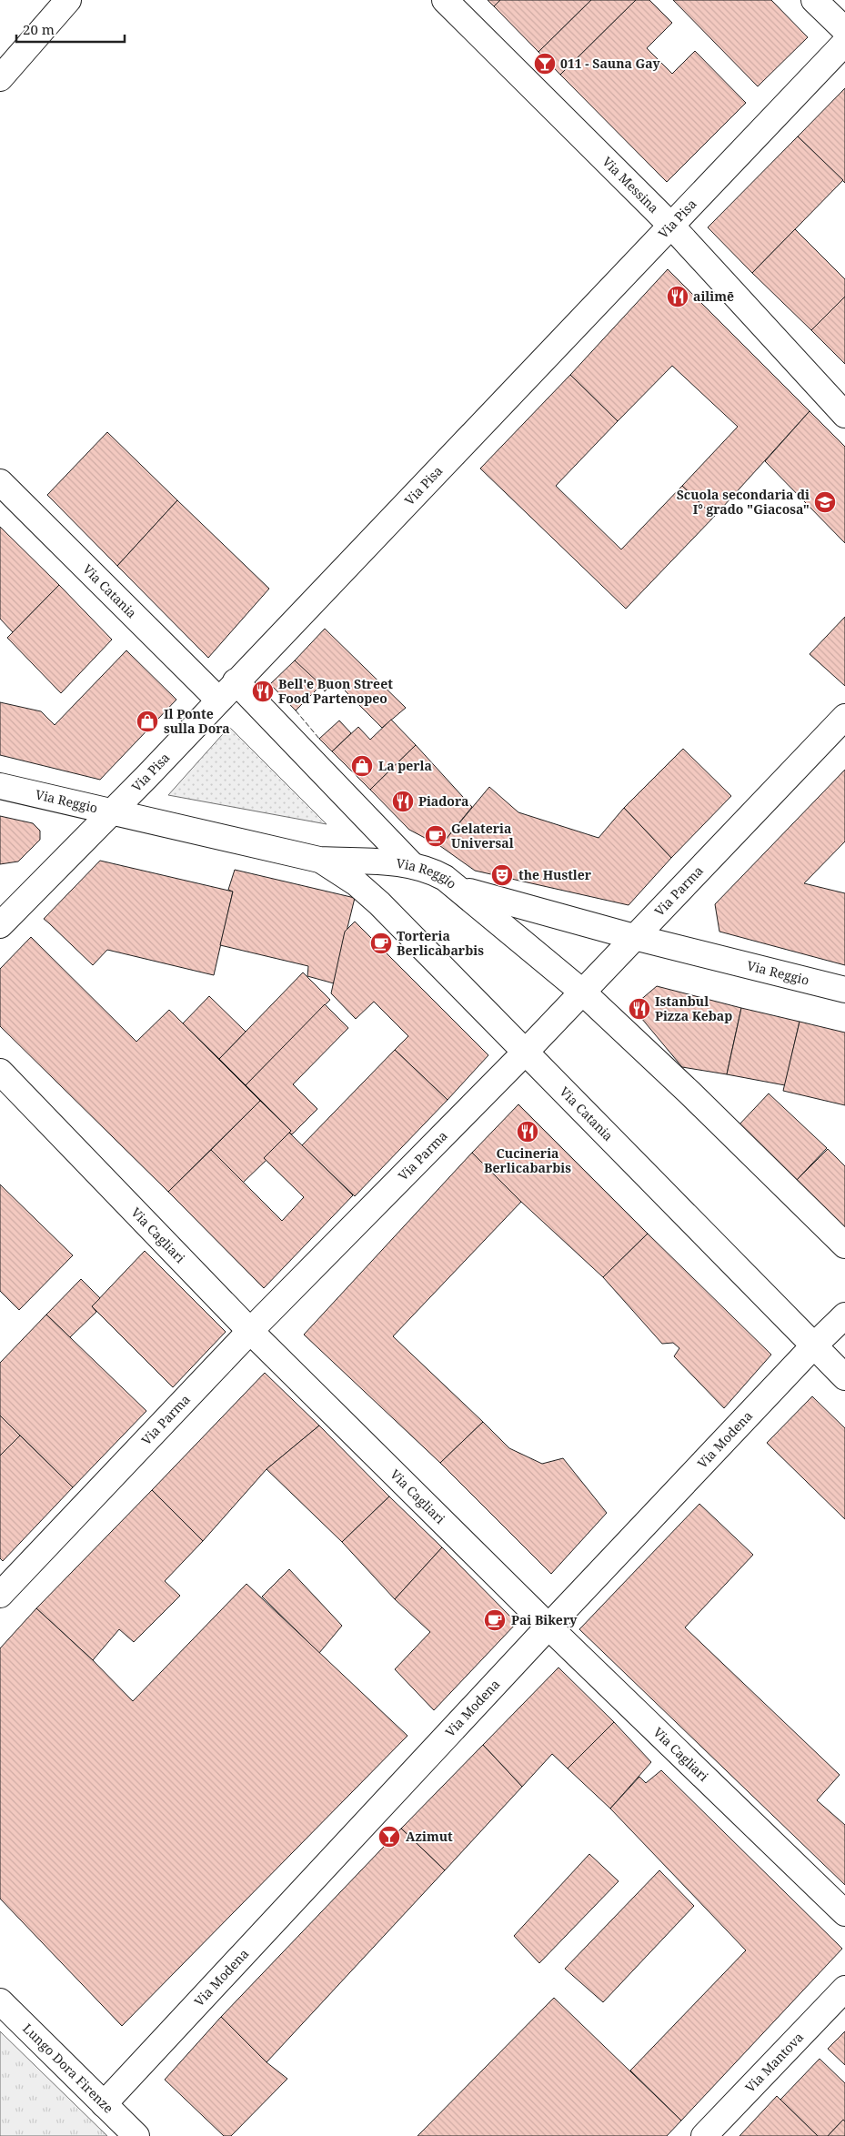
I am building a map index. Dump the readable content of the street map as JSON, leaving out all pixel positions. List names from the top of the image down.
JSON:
{
  "streets": {
    "street": [
      "Via Messina",
      "Via Pisa",
      "Via Catania",
      "Via Reggio",
      "Via Parma",
      "Via Cagliari",
      "Via Modena",
      "Via Mantova",
      "Lungo Dora Firenze"
    ]
  },
  "crossings": [
    ["Via Messina", "Via Pisa"],
    ["Via Pisa", "Via Catania"],
    ["Via Pisa", "Via Reggio"],
    ["Via Catania", "Via Reggio"],
    ["Via Catania", "Via Parma"],
    ["Via Catania", "Via Modena"],
    ["Via Reggio", "Via Parma"],
    ["Via Parma", "Via Cagliari"],
    ["Via Cagliari", "Via Modena"],
    ["Via Modena", "Lungo Dora Firenze"]
  ],
  "places": {
    "bar": ["011 - Sauna Gay", "Azimut"],
    "restaurant": [
      "ailimē",
      "Bell'e Buon Street Food Partenopeo",
      "Piadora",
      "Istanbul Pizza Kebap",
      "Cucineria Berlicabarbis"
    ],
    "school or university": ["Scuola secondaria di I° grado \"Giacosa\""],
    "shop": ["Il Ponte sulla Dora", "La perla"],
    "cafe": ["Gelateria Universal", "Torteria Berlicabarbis", "Pai Bikery"],
    "theatre": ["the Hustler"]
  },
  "scale_bar": "20 m"
}
